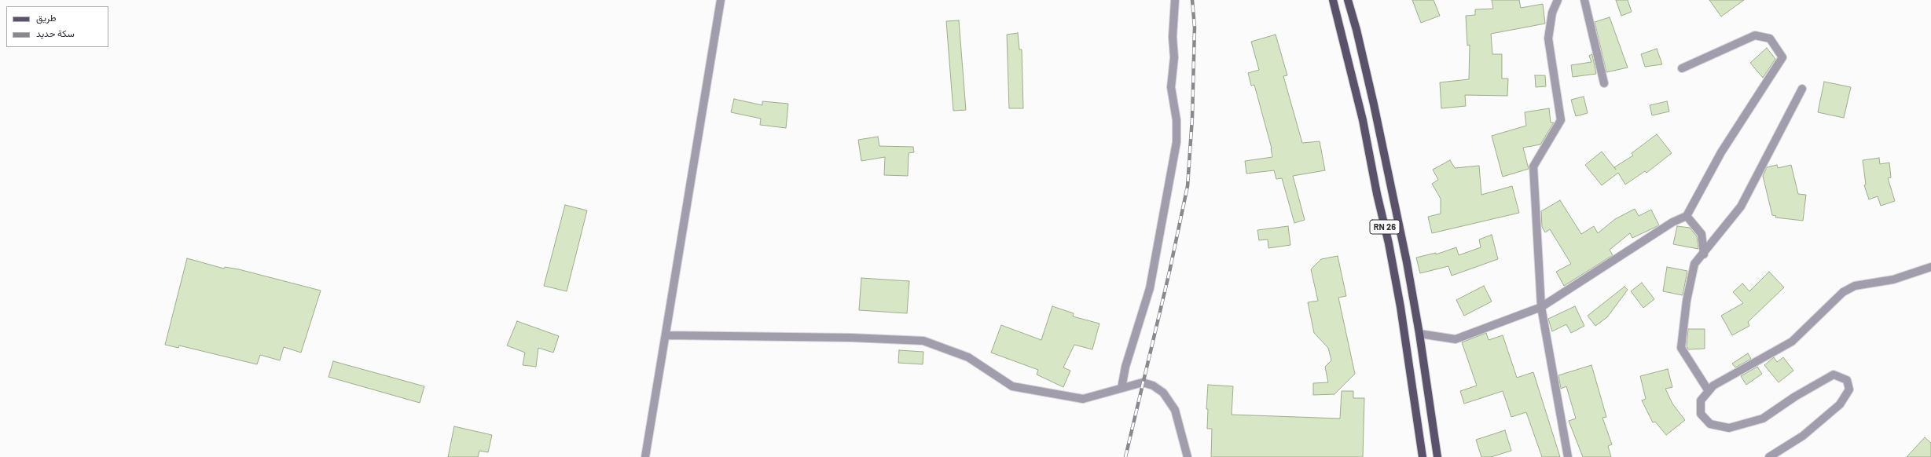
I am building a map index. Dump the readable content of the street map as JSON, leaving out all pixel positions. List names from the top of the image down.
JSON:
{
  "streets": {
    "main road": ["RN 26"]
  },
  "legend": ["طريق", "سكة حديد"]
}
